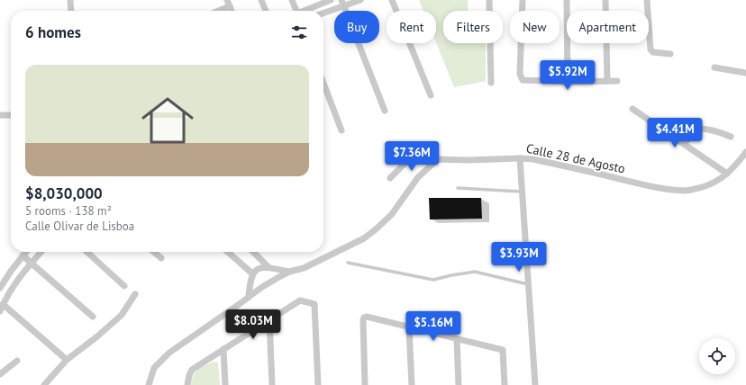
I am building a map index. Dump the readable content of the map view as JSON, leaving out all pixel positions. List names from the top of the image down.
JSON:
{
  "streets": {
    "street": ["Calle 28 de Agosto"]
  },
  "page": {
    "chip": [
      "Buy",
      "Rent",
      "Filters",
      "New",
      "Apartment"
    ],
    "heading": "6 homes",
    "list": [
      {
        "name": "$8,030,000",
        "note": "5 rooms · 138 m² · Calle Olivar de Lisboa"
      }
    ],
    "price": [
      "$5.92M",
      "$4.41M",
      "$7.36M",
      "$3.93M",
      "$8.03M",
      "$5.16M"
    ]
  }
}
